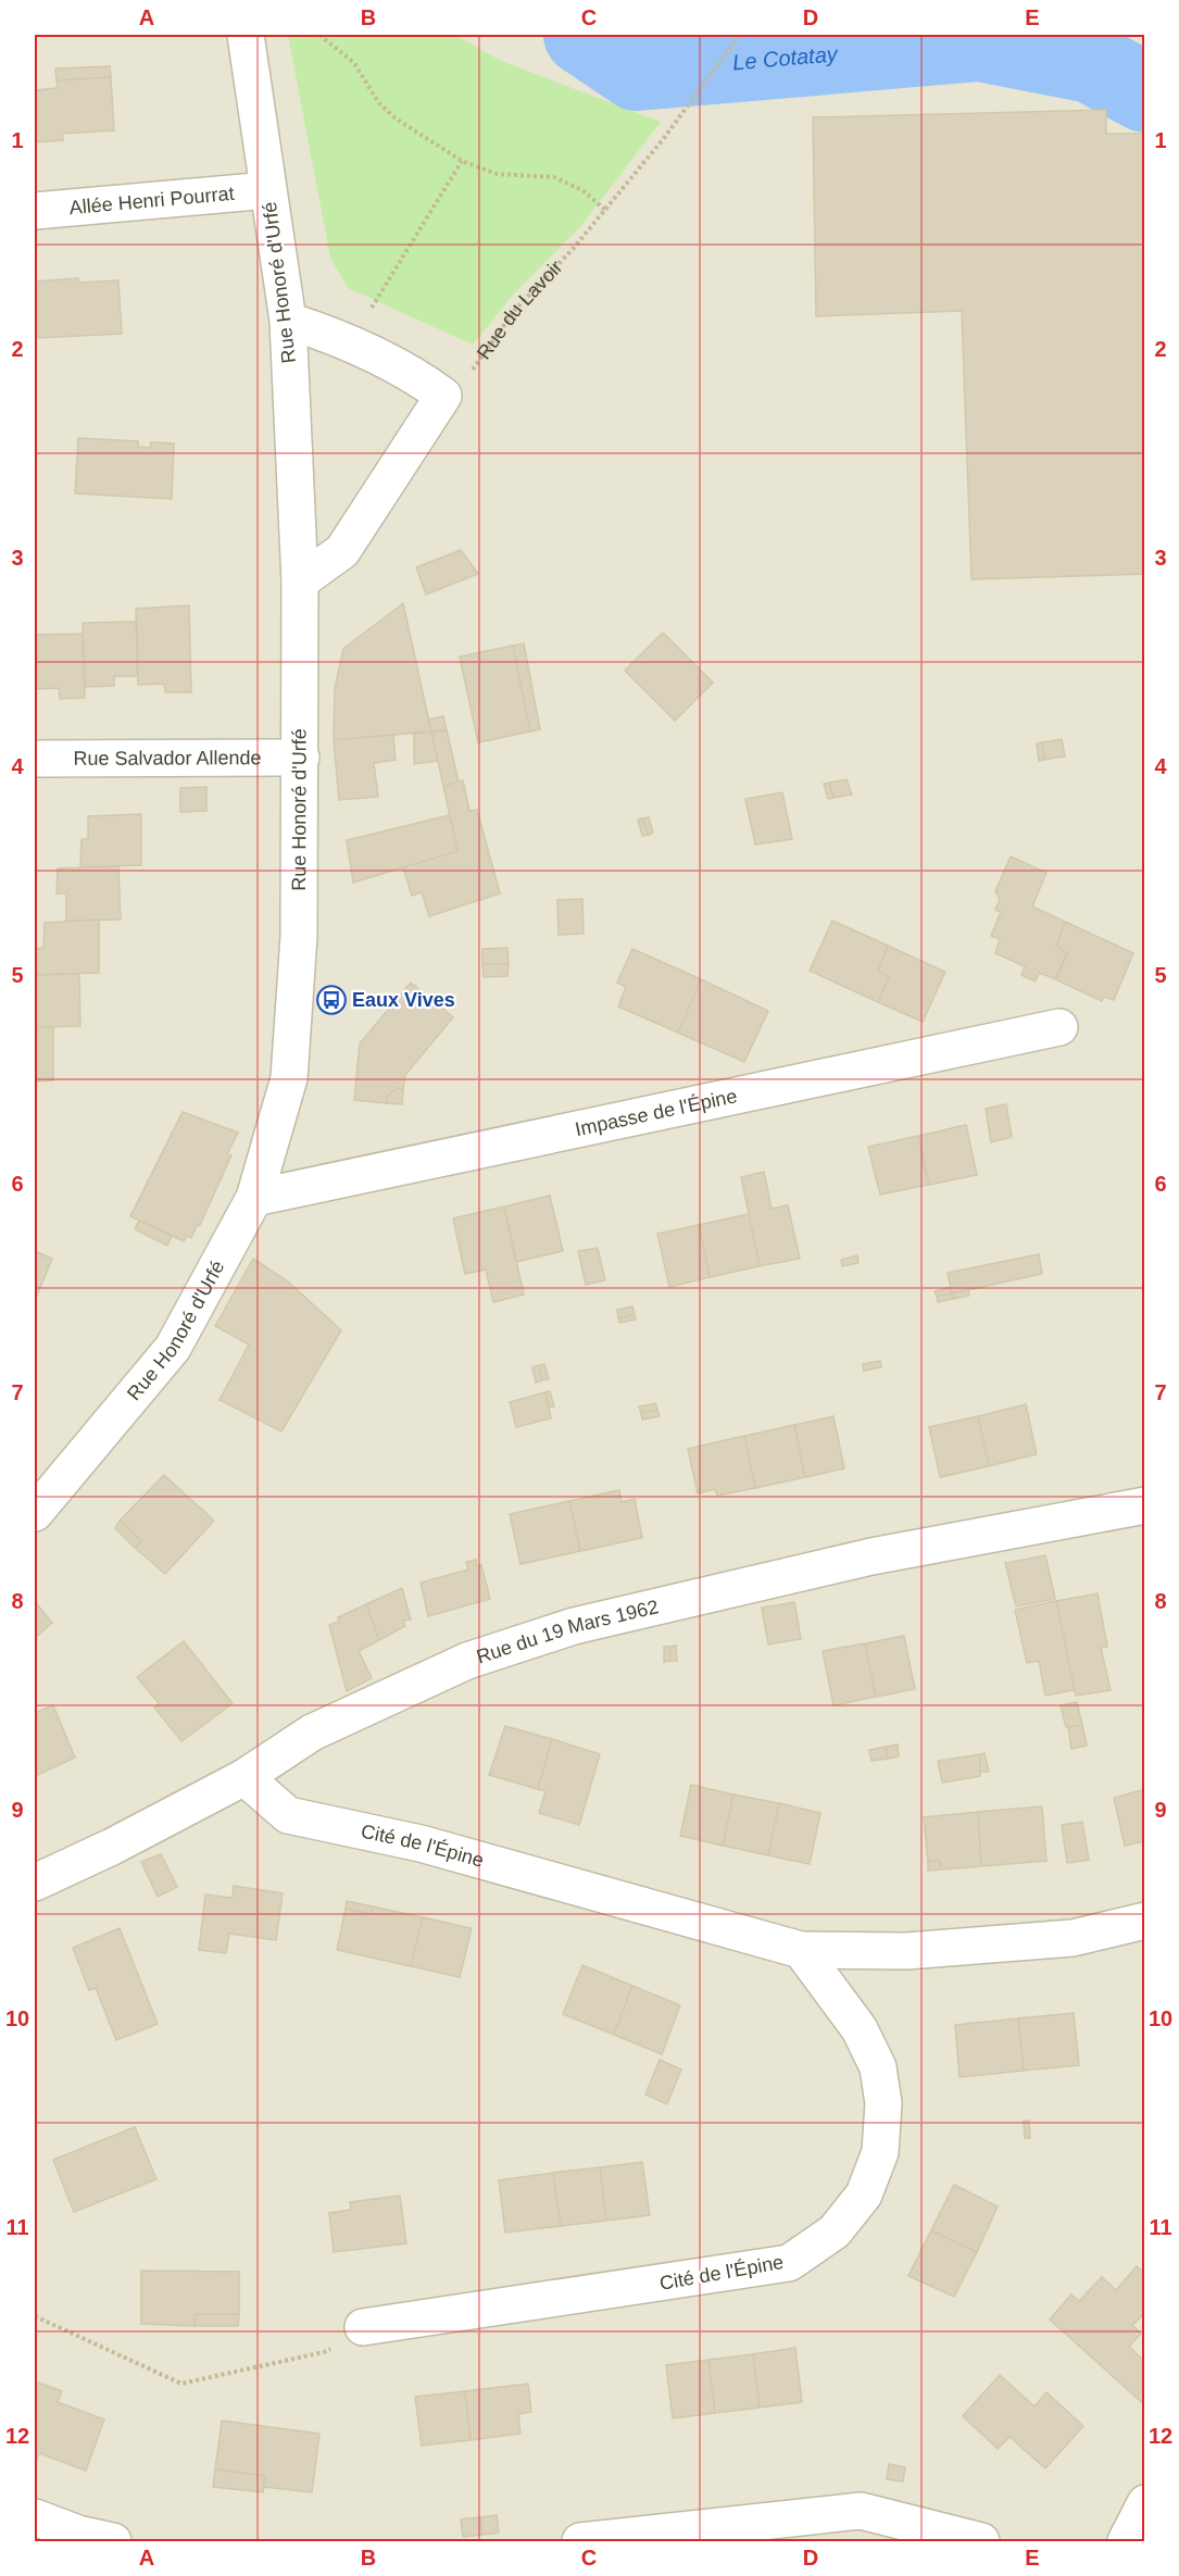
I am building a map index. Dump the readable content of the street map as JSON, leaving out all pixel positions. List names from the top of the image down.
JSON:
{
  "streets": {
    "street": [
      "Allée Henri Pourrat",
      "Rue Honoré d'Urfé",
      "Rue Salvador Allende",
      "Impasse de l'Épine",
      "Rue du 19 Mars 1962",
      "Cité de l'Épine"
    ],
    "path": ["Rue du Lavoir"]
  },
  "crossings": [
    ["Allée Henri Pourrat", "Rue Honoré d'Urfé"],
    ["Rue Honoré d'Urfé", "Rue Salvador Allende"],
    ["Rue Honoré d'Urfé", "Impasse de l'Épine"],
    ["Rue du 19 Mars 1962", "Cité de l'Épine"]
  ],
  "water": ["Le Cotatay"],
  "places": {
    "bus stop": ["Eaux Vives"]
  },
  "grid": {
    "columns": [
      "A",
      "B",
      "C",
      "D",
      "E"
    ],
    "rows": [
      "1",
      "2",
      "3",
      "4",
      "5",
      "6",
      "7",
      "8",
      "9",
      "10",
      "11",
      "12"
    ]
  }
}
